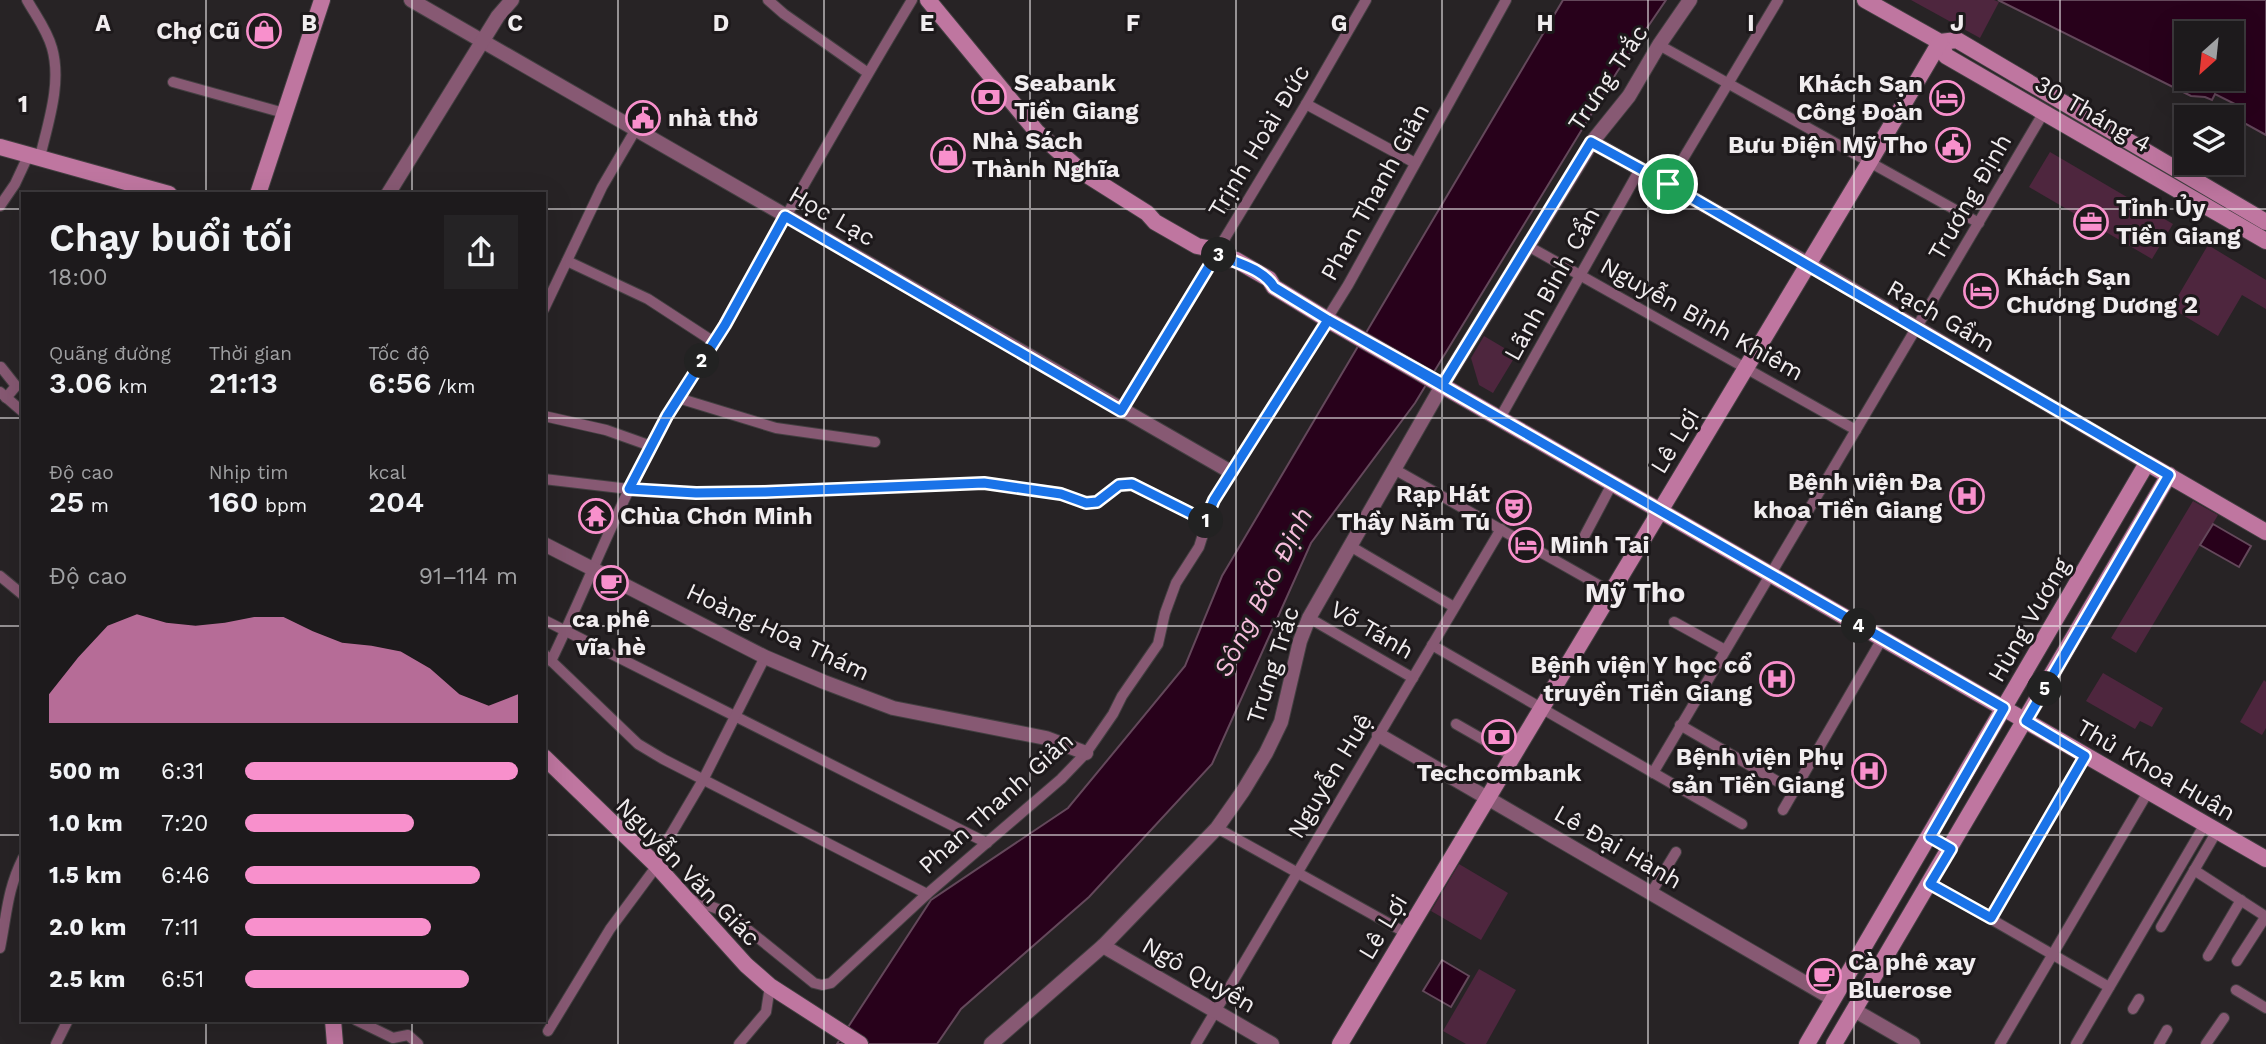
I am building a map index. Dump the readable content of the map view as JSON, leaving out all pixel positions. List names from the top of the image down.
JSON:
{
  "streets": {
    "main road": [
      "30 Tháng 4",
      "Rạch Gầm",
      "Lê Lợi",
      "Hùng Vương",
      "Thủ Khoa Huân",
      "Nguyễn Văn Giác"
    ],
    "street": [
      "Trưng Trắc",
      "Trịnh Hoài Đức",
      "Phan Thanh Giản",
      "Trương Định",
      "Học Lạc",
      "Lãnh Binh Cẩn",
      "Nguyễn Bỉnh Khiêm",
      "Võ Tánh",
      "Hoàng Hoa Thám",
      "Nguyễn Huệ",
      "Lê Đại Hành",
      "Ngô Quyền"
    ]
  },
  "crossings": [
    ["Trưng Trắc", "Rạch Gầm"],
    ["Trưng Trắc", "Nguyễn Bỉnh Khiêm"],
    ["Trưng Trắc", "Võ Tánh"],
    ["Trưng Trắc", "Thủ Khoa Huân"],
    ["Trưng Trắc", "Ngô Quyền"],
    ["30 Tháng 4", "Trương Định"],
    ["30 Tháng 4", "Lê Lợi"],
    ["Trịnh Hoài Đức", "Học Lạc"],
    ["Trịnh Hoài Đức", "Thủ Khoa Huân"],
    ["Phan Thanh Giản", "Học Lạc"],
    ["Phan Thanh Giản", "Hoàng Hoa Thám"],
    ["Phan Thanh Giản", "Thủ Khoa Huân"],
    ["Phan Thanh Giản", "Nguyễn Văn Giác"],
    ["Trương Định", "Rạch Gầm"],
    ["Trương Định", "Nguyễn Bỉnh Khiêm"],
    ["Trương Định", "Thủ Khoa Huân"],
    ["Lãnh Binh Cẩn", "Rạch Gầm"],
    ["Lãnh Binh Cẩn", "Nguyễn Bỉnh Khiêm"],
    ["Lãnh Binh Cẩn", "Thủ Khoa Huân"],
    ["Rạch Gầm", "Lê Lợi"],
    ["Rạch Gầm", "Hùng Vương"],
    ["Nguyễn Bỉnh Khiêm", "Lê Lợi"],
    ["Lê Lợi", "Thủ Khoa Huân"],
    ["Lê Lợi", "Lê Đại Hành"],
    ["Hùng Vương", "Thủ Khoa Huân"],
    ["Hùng Vương", "Lê Đại Hành"],
    ["Võ Tánh", "Nguyễn Huệ"],
    ["Nguyễn Huệ", "Lê Đại Hành"],
    ["Nguyễn Huệ", "Ngô Quyền"]
  ],
  "districts": ["Mỹ Tho"],
  "water": ["Sông Bảo Định"],
  "places": {
    "shop": ["Chợ Cũ", "Nhà Sách Thành Nghĩa"],
    "bank": ["Seabank Tiền Giang", "Techcombank"],
    "hotel": ["Khách Sạn Công Đoàn", "Khách Sạn Chương Dương 2", "Minh Tai"],
    "public building": ["nhà thờ", "Bưu Điện Mỹ Tho"],
    "office": ["Tỉnh Ủy Tiền Giang"],
    "hospital": ["Bệnh viện Đa khoa Tiền Giang", "Bệnh viện Y học cổ truyền Tiền Giang", "Bệnh viện Phụ sản Tiền Giang"],
    "theatre": ["Rạp Hát Thầy Năm Tú"],
    "temple": ["Chùa Chơn Minh"],
    "cafe": ["ca phê vĩa hè", "Cà phê xay Bluerose"]
  },
  "north": "bottom left",
  "page": {
    "heading": ["Chạy buổi tối", "18:00"],
    "pins": [
      "3",
      "2",
      "1",
      "4",
      "5"
    ],
    "stats": [
      ["Quãng đường", "3.06 km"],
      ["Thời gian", "21:13"],
      ["Tốc độ", "6:56 /km"],
      ["Độ cao", "25 m"],
      ["Nhịp tim", "160 bpm"],
      ["kcal", "204"]
    ],
    "chart": ["Độ cao", "91–114 m"],
    "list": [
      {
        "name": "500 m",
        "note": "6:31"
      },
      {
        "name": "1.0 km",
        "note": "7:20"
      },
      {
        "name": "1.5 km",
        "note": "6:46"
      },
      {
        "name": "2.0 km",
        "note": "7:11"
      },
      {
        "name": "2.5 km",
        "note": "6:51"
      }
    ]
  },
  "grid": {
    "columns": [
      "A",
      "B",
      "C",
      "D",
      "E",
      "F",
      "G",
      "H",
      "I",
      "J"
    ],
    "rows": ["1"]
  }
}
